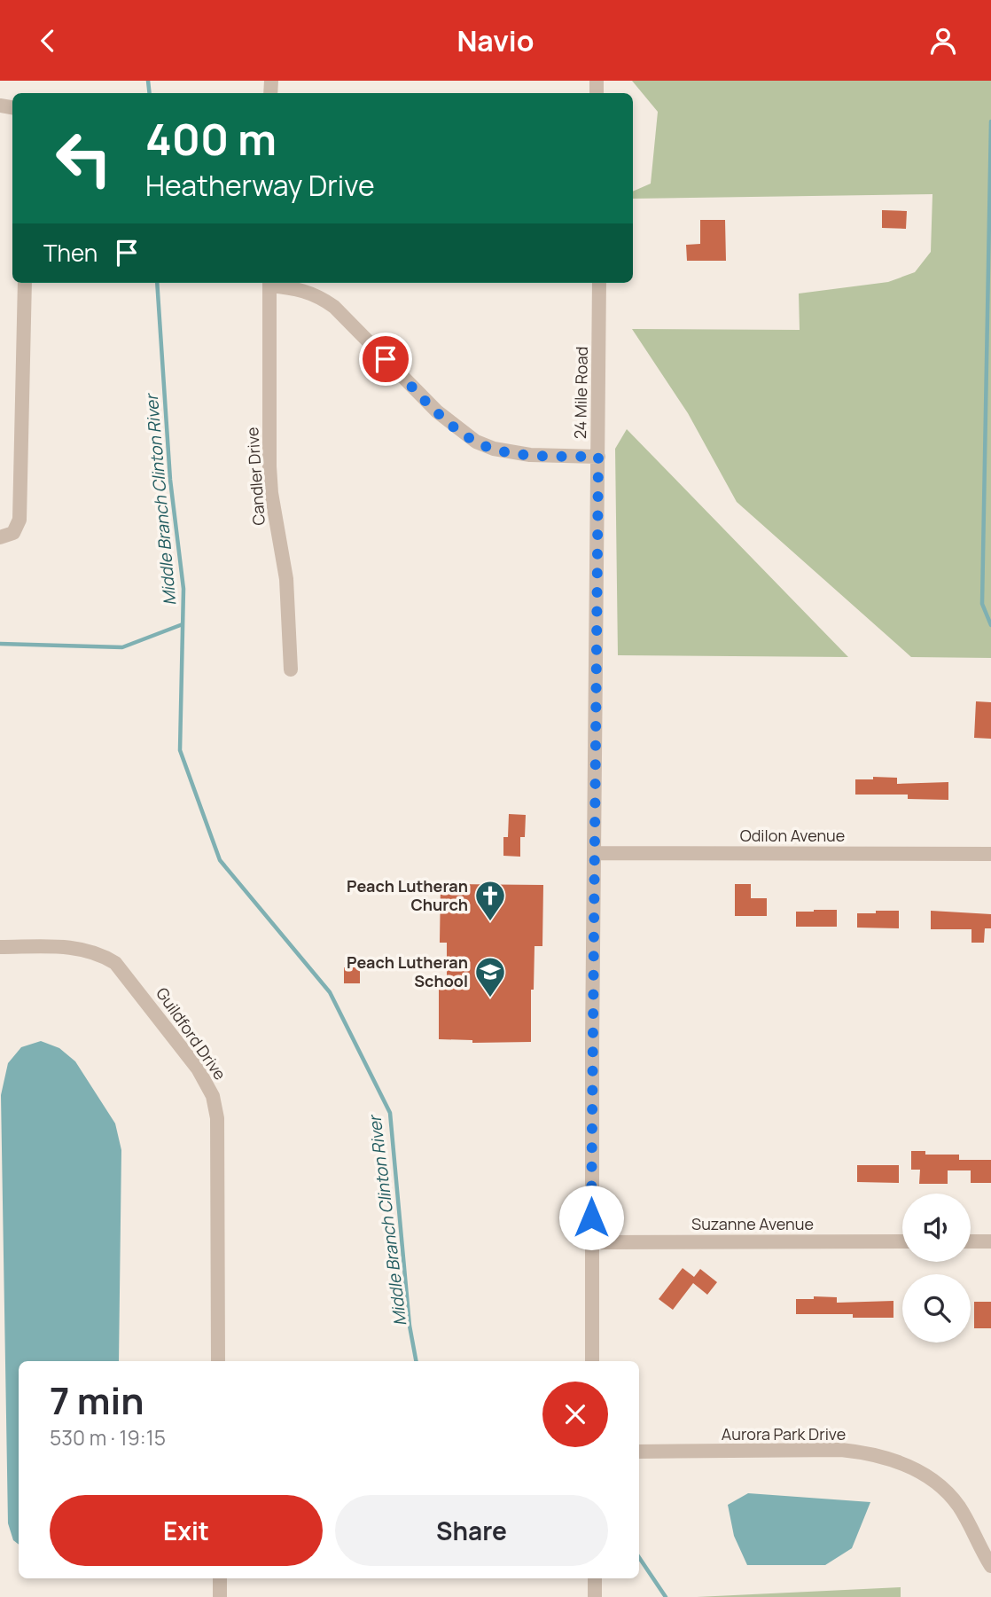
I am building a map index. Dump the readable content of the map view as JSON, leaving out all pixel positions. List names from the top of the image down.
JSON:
{
  "streets": {
    "street": [
      "24 Mile Road",
      "Candler Drive",
      "Odilon Avenue",
      "Guildford Drive",
      "Suzanne Avenue",
      "Aurora Park Drive"
    ]
  },
  "crossings": [
    ["24 Mile Road", "Odilon Avenue"],
    ["24 Mile Road", "Suzanne Avenue"]
  ],
  "water": ["Middle Branch Clinton River"],
  "places": {
    "church": ["Peach Lutheran Church"],
    "school or university": ["Peach Lutheran School"]
  },
  "page": {
    "header": "Navio",
    "turn": ["400 m", "Heatherway Drive"],
    "then": "Then",
    "heading": ["7 min", "530 m · 19:15"],
    "buttons": ["Exit", "Share"]
  }
}
